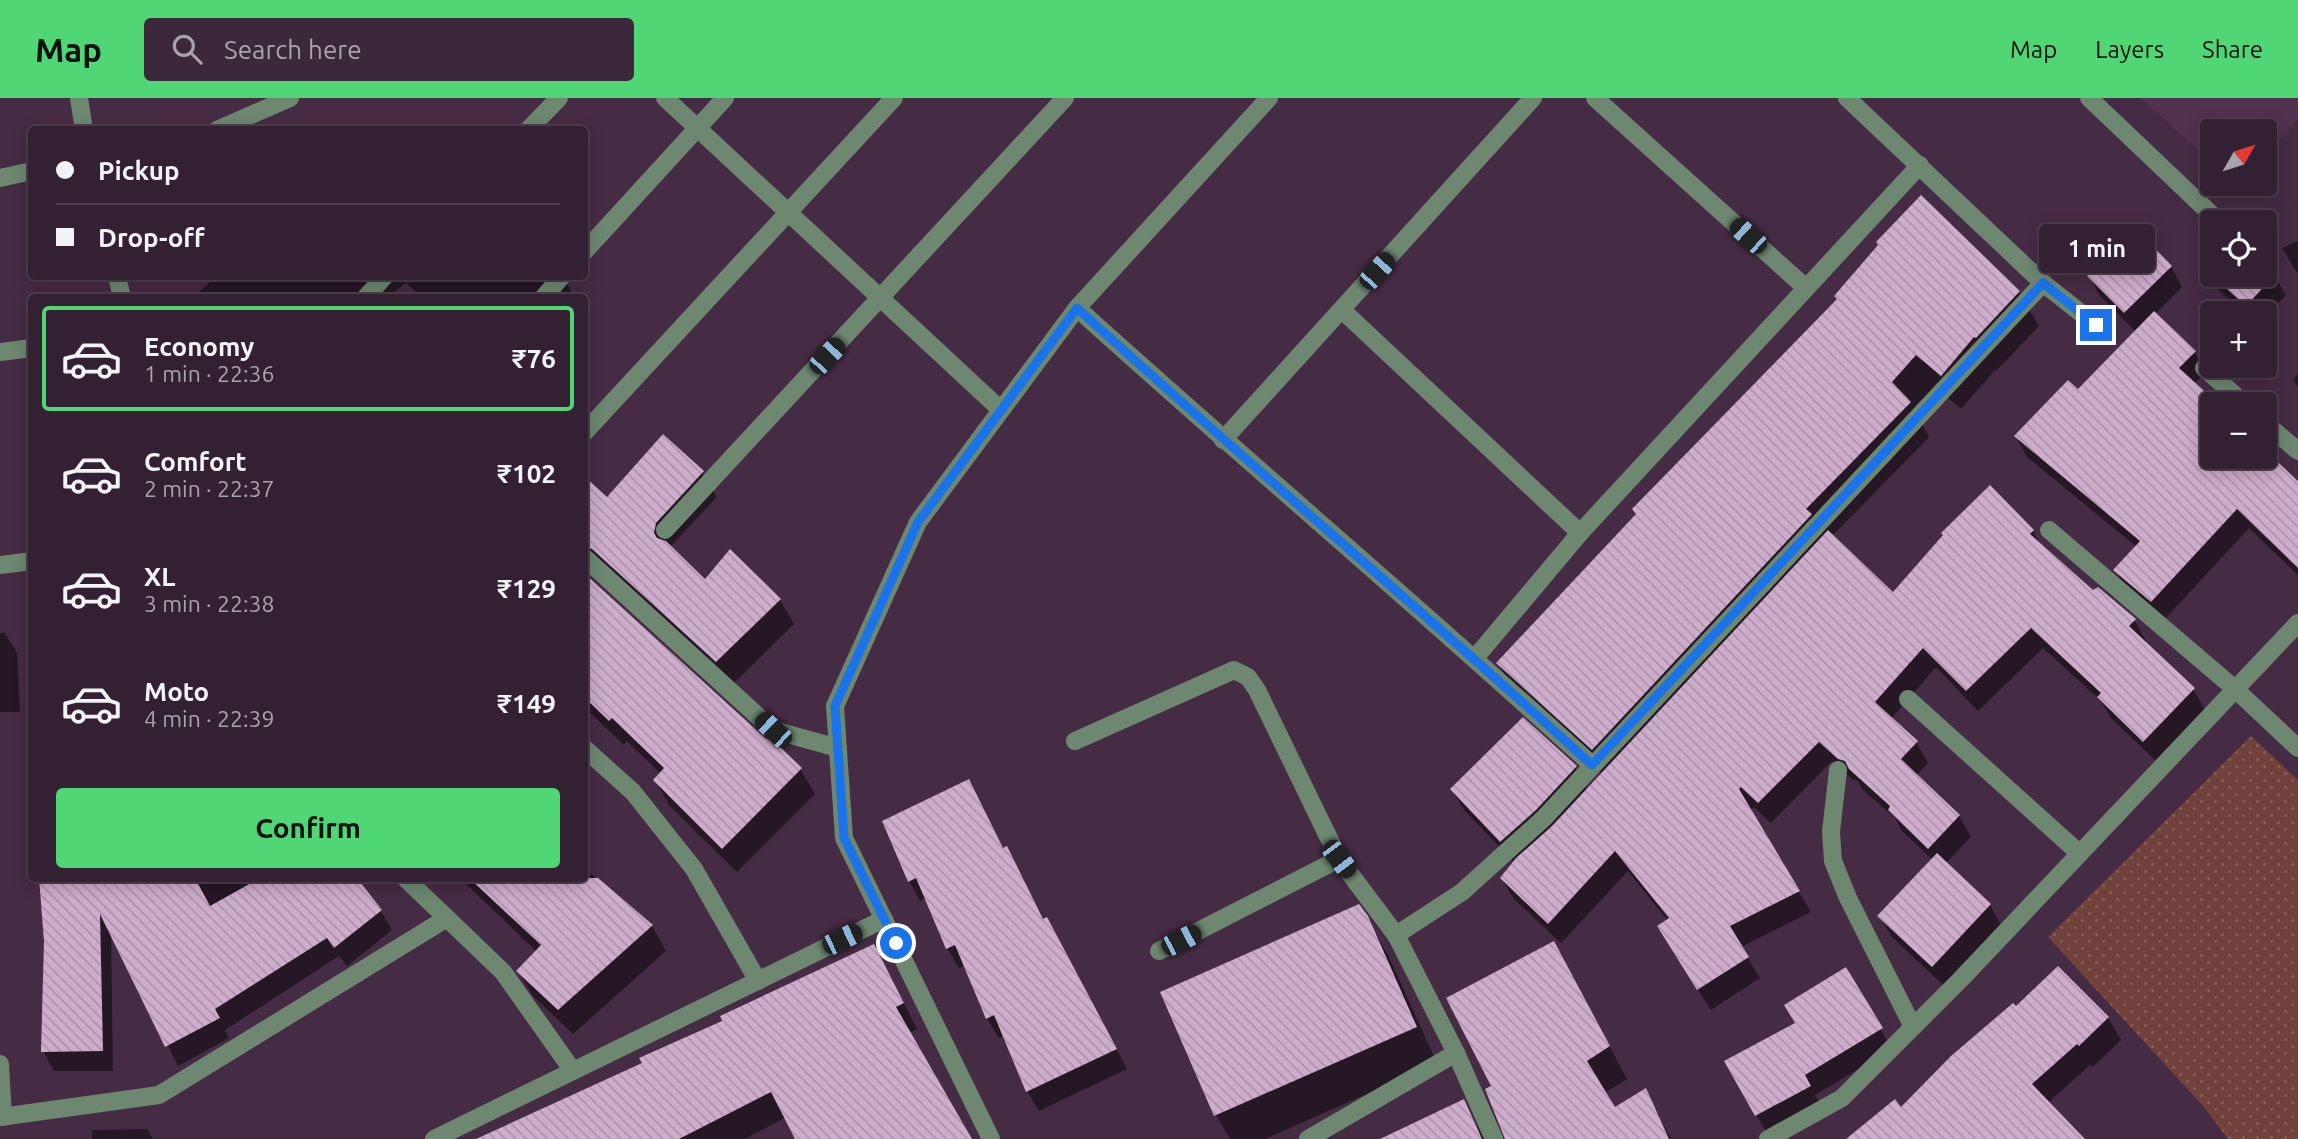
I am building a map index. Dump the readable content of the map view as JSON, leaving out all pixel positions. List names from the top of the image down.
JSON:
{
  "north": "top right",
  "page": {
    "header": "Map",
    "search": "Search here",
    "nav": ["Map", "Layers", "Share"],
    "map_buttons": ["+", "−"],
    "banner": ["Pickup", "Drop-off"],
    "bubble": "1 min",
    "list": [
      {
        "name": "Economy",
        "note": "1 min · 22:36",
        "value": "₹76"
      },
      {
        "name": "Comfort",
        "note": "2 min · 22:37",
        "value": "₹102"
      },
      {
        "name": "XL",
        "note": "3 min · 22:38",
        "value": "₹129"
      },
      {
        "name": "Moto",
        "note": "4 min · 22:39",
        "value": "₹149"
      }
    ],
    "buttons": "Confirm"
  }
}
